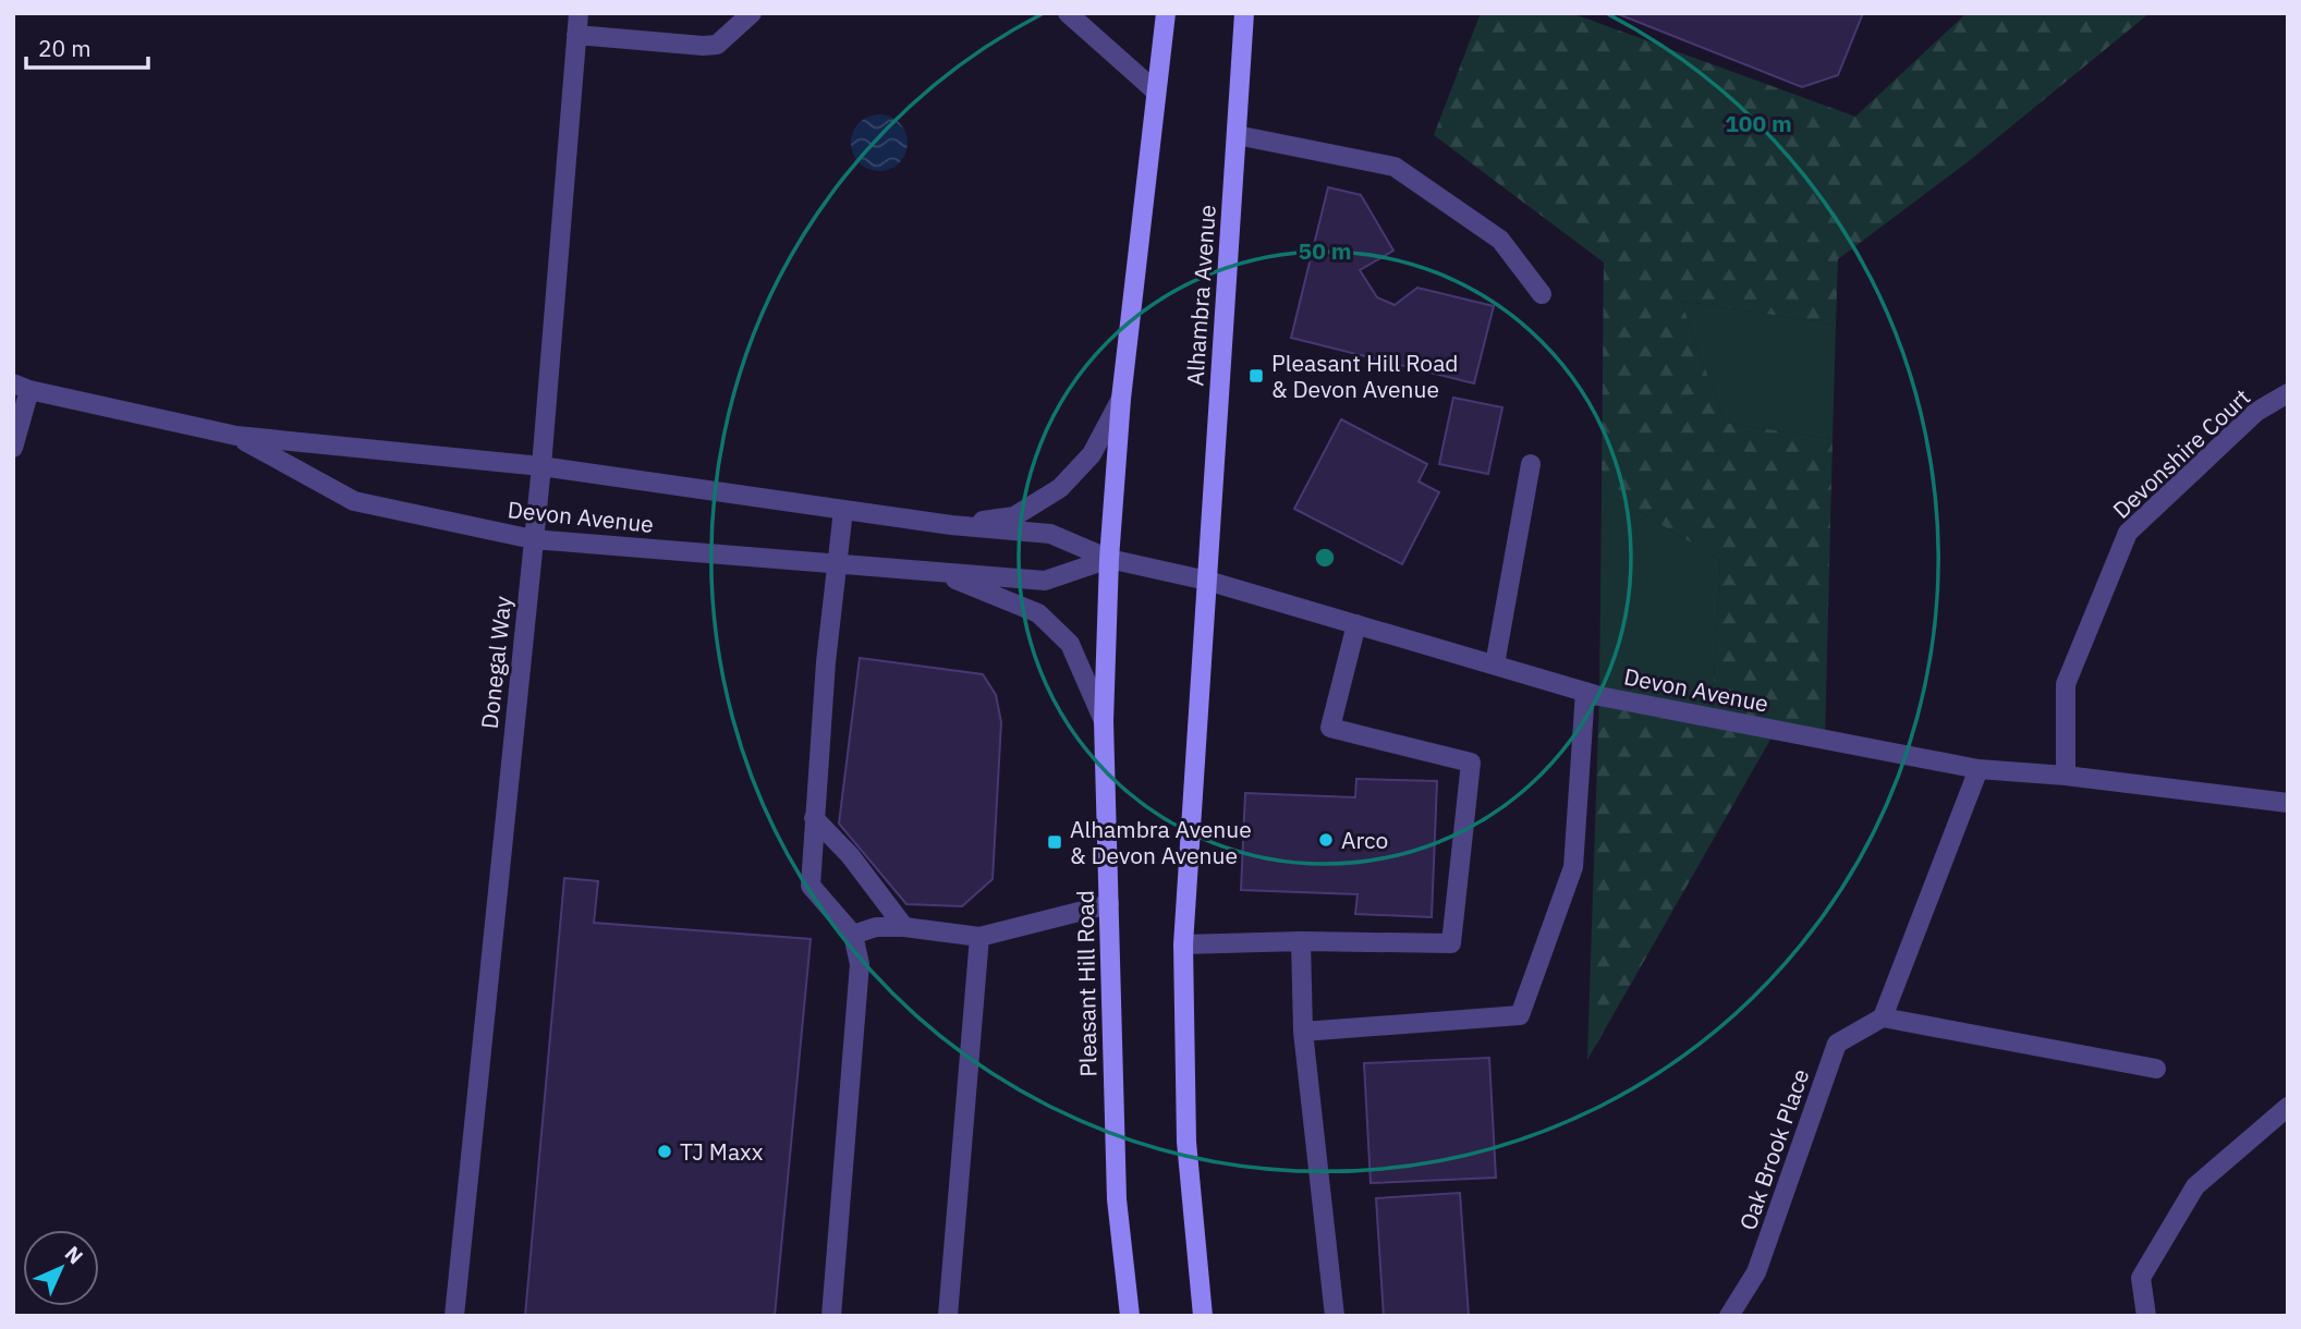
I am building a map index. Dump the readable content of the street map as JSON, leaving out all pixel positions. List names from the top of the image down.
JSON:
{
  "streets": {
    "main road": ["Alhambra Avenue", "Pleasant Hill Road"],
    "street": [
      "Devonshire Court",
      "Devon Avenue",
      "Donegal Way",
      "Oak Brook Place"
    ]
  },
  "crossings": [
    ["Alhambra Avenue", "Devon Avenue"],
    ["Devonshire Court", "Devon Avenue"],
    ["Devon Avenue", "Donegal Way"],
    ["Devon Avenue", "Pleasant Hill Road"]
  ],
  "places": {
    "transit": ["Pleasant Hill Road & Devon Avenue", "Alhambra Avenue & Devon Avenue"],
    "other": ["Arco", "TJ Maxx"]
  },
  "scale_bar": "20 m",
  "north": "top right",
  "rings": ["100 m", "50 m"]
}
